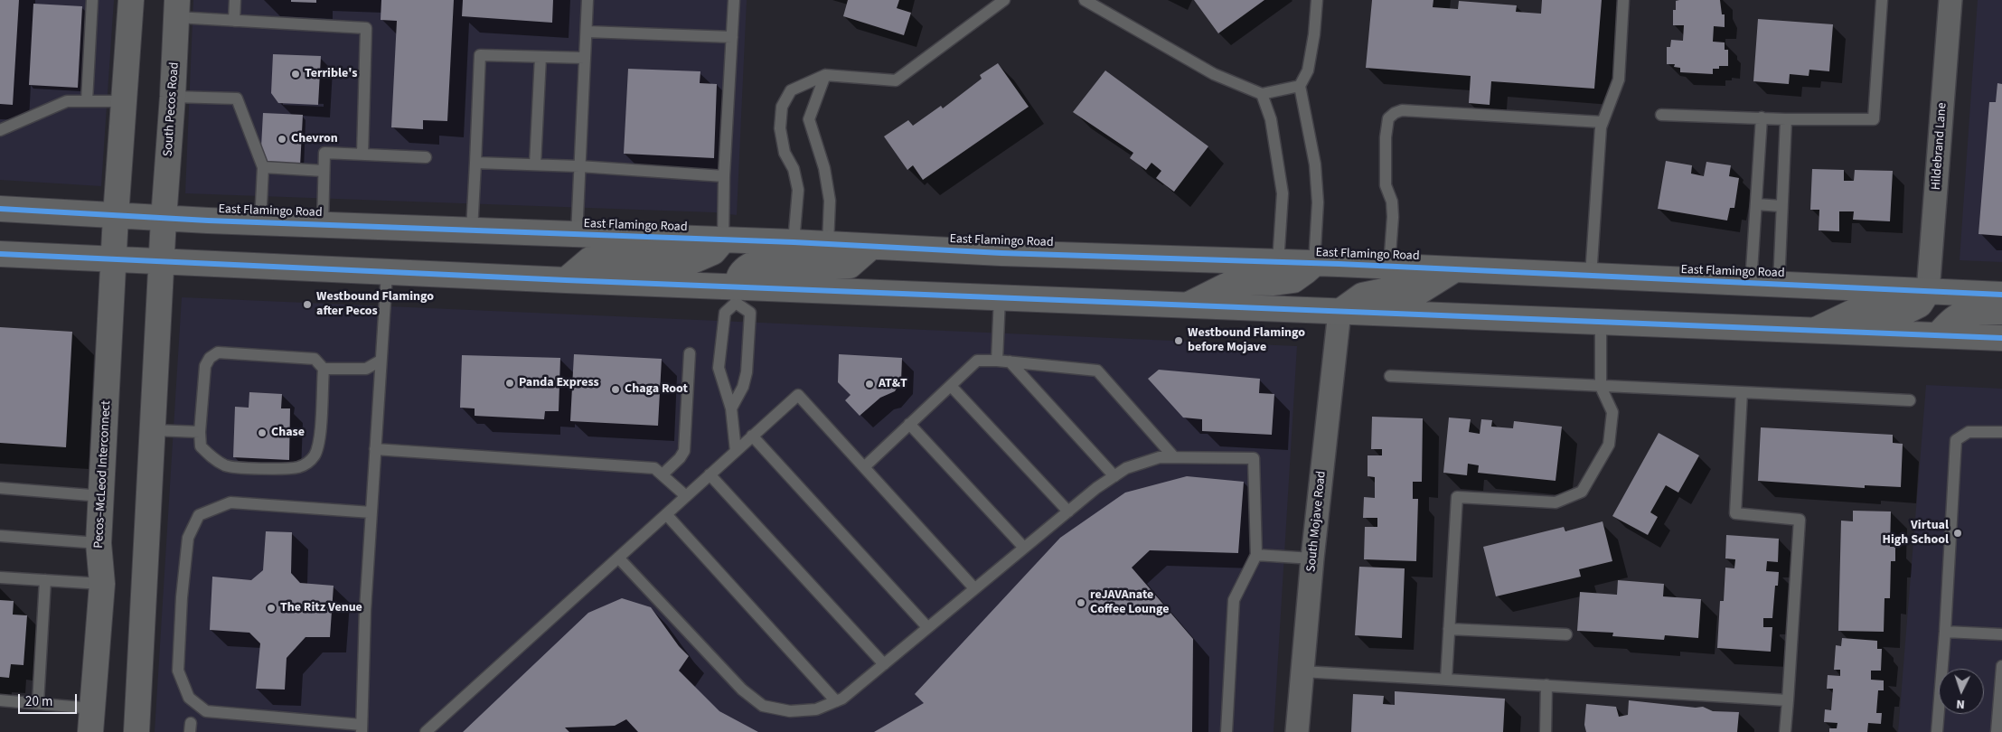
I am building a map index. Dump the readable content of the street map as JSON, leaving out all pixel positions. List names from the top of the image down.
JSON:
{
  "streets": {
    "main road": ["South Pecos Road", "East Flamingo Road", "Pecos–McLeod Interconnect"],
    "street": ["Hildebrand Lane", "South Mojave Road"]
  },
  "crossings": [
    ["South Pecos Road", "East Flamingo Road"],
    ["Hildebrand Lane", "East Flamingo Road"],
    ["East Flamingo Road", "Pecos–McLeod Interconnect"]
  ],
  "places": [
    "Terrible's",
    "Chevron",
    "Westbound Flamingo after Pecos",
    "Westbound Flamingo before Mojave",
    "Panda Express",
    "AT&T",
    "Chaga Root",
    "Chase",
    "Virtual High School",
    "reJAVAnate Coffee Lounge",
    "The Ritz Venue"
  ],
  "scale_bar": "20 m",
  "north": "bottom"
}
